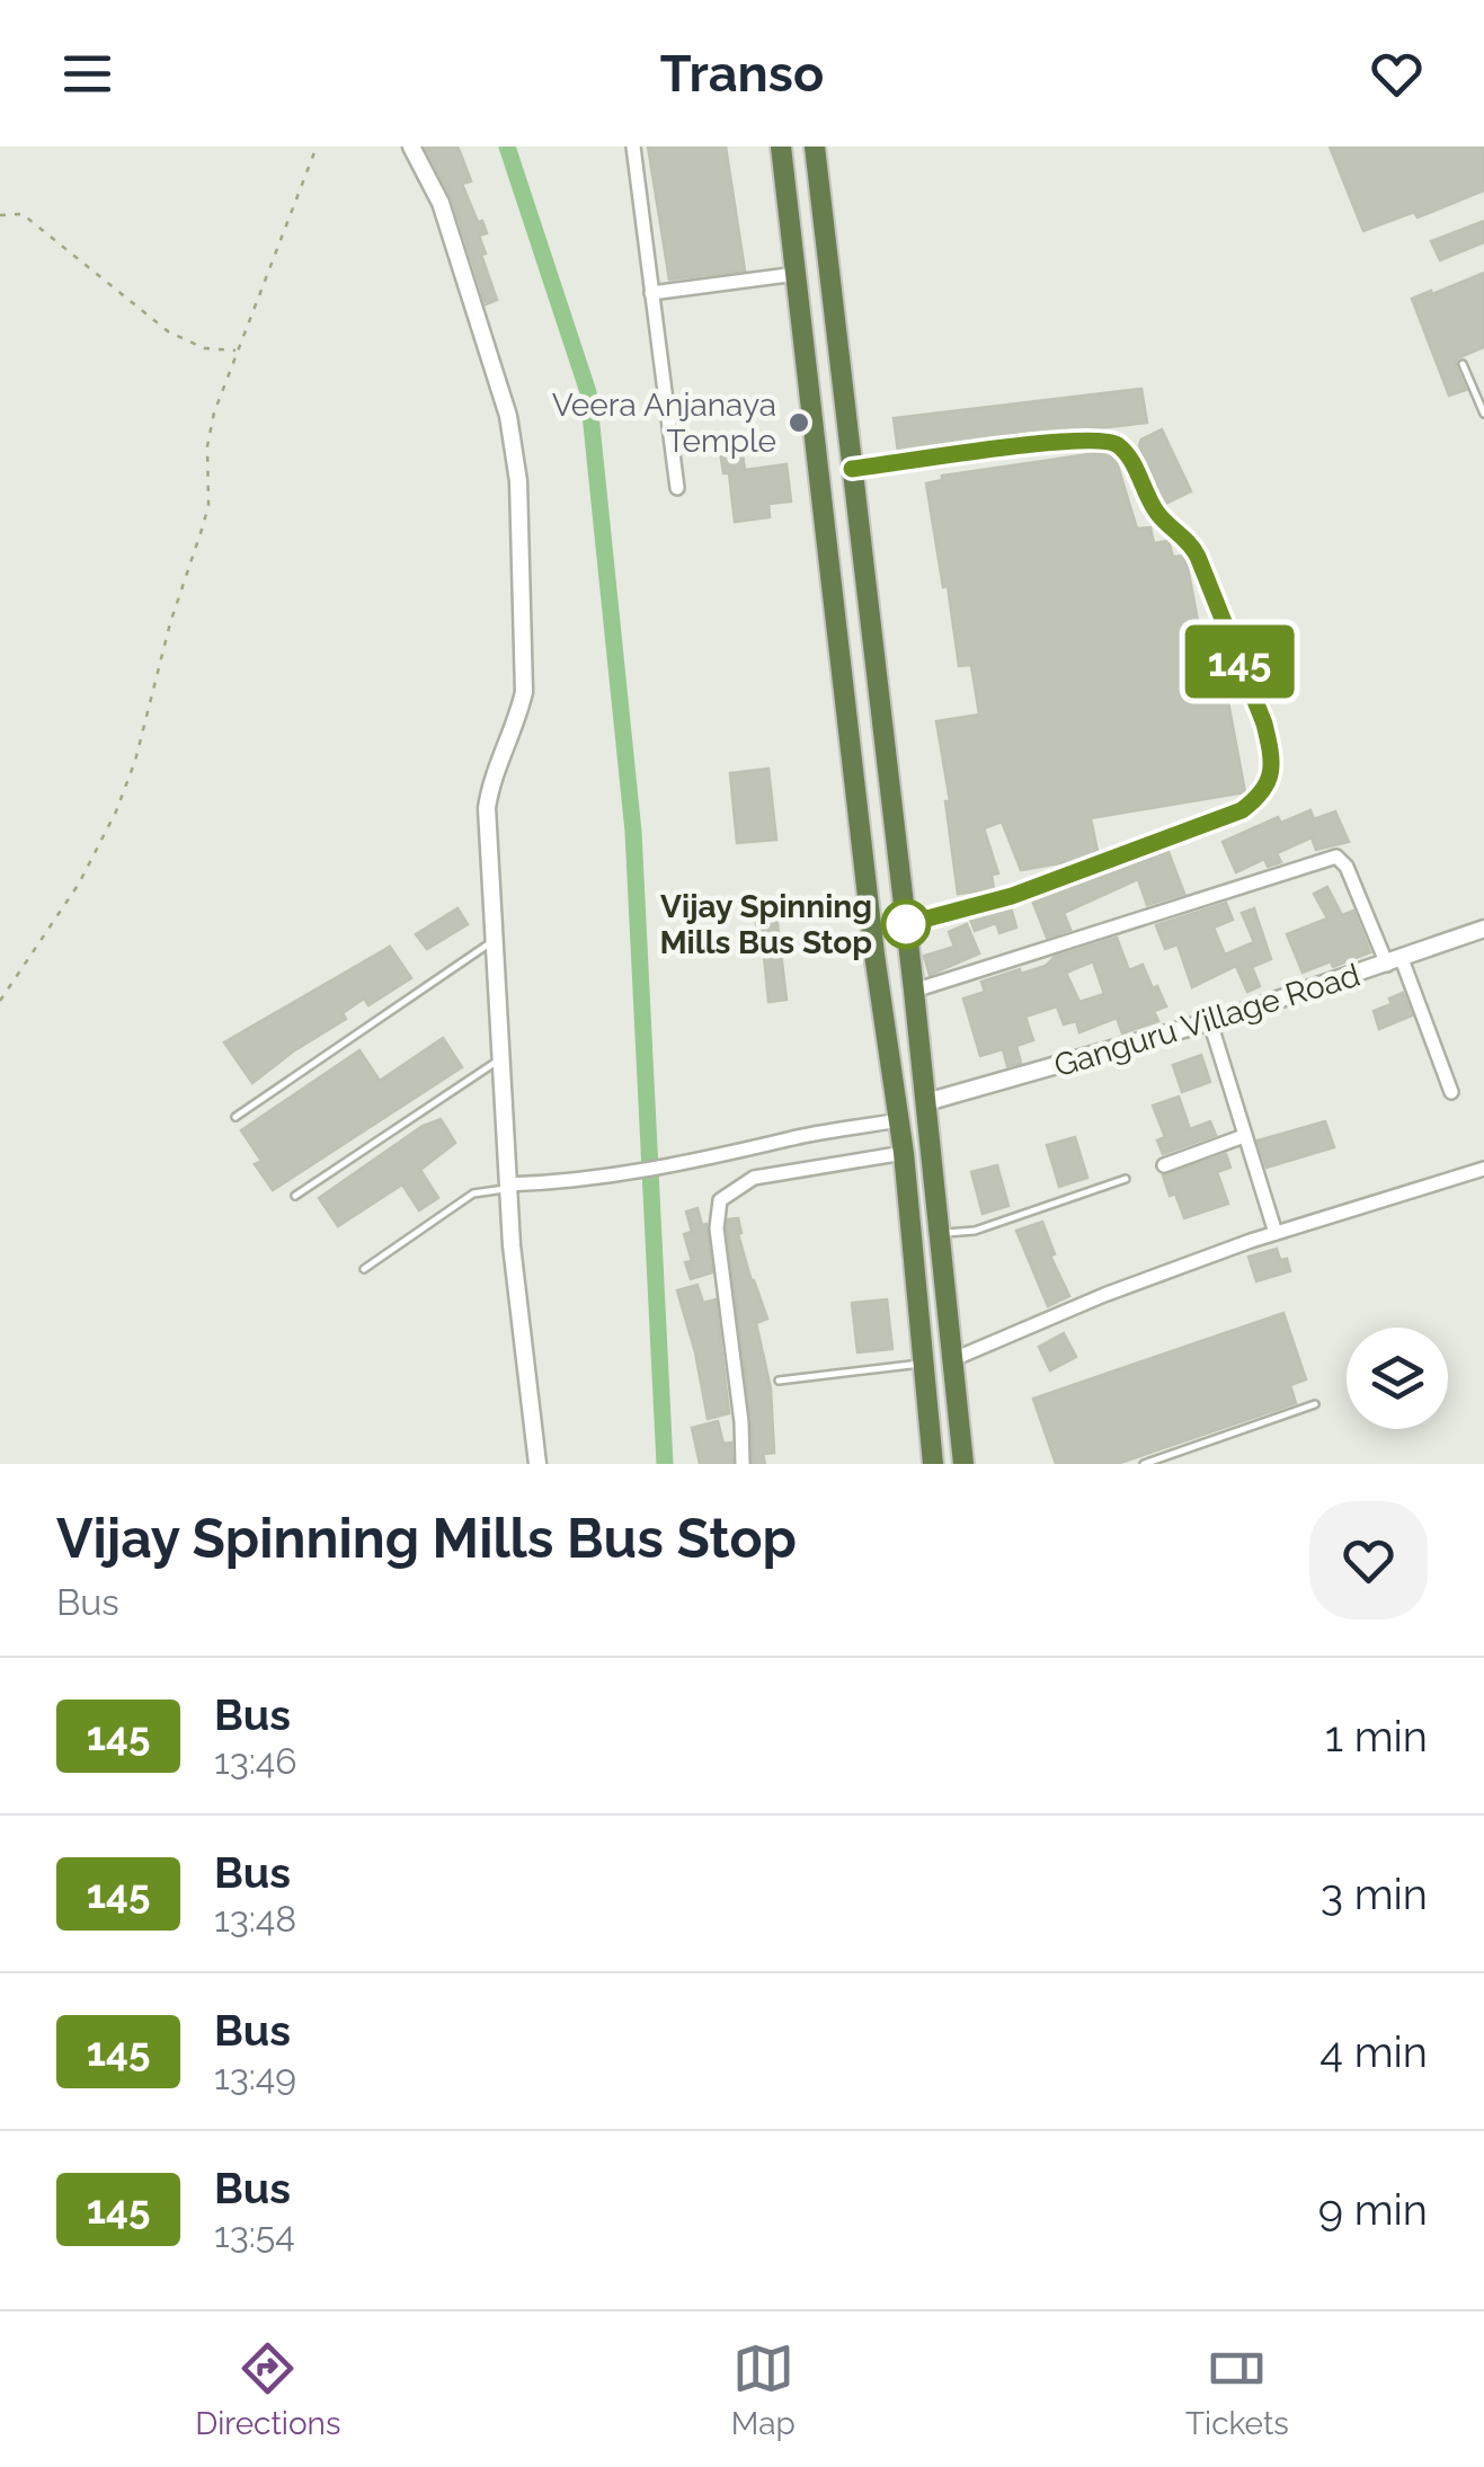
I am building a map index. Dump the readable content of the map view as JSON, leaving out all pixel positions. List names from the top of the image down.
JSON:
{
  "streets": {
    "street": ["Ganguru Village Road"]
  },
  "places": ["Veera Anjanaya Temple", "Vijay Spinning Mills Bus Stop"],
  "lines": ["bus line 145"],
  "page": {
    "header": "Transo",
    "on_map": "145",
    "heading": ["Vijay Spinning Mills Bus Stop", "Bus"],
    "list": [
      {
        "mark": "145",
        "name": "Bus",
        "note": "13:46",
        "value": "1 min"
      },
      {
        "mark": "145",
        "name": "Bus",
        "note": "13:48",
        "value": "3 min"
      },
      {
        "mark": "145",
        "name": "Bus",
        "note": "13:49",
        "value": "4 min"
      },
      {
        "mark": "145",
        "name": "Bus",
        "note": "13:54",
        "value": "9 min"
      }
    ],
    "tabs": ["Directions", "Map", "Tickets"]
  }
}
